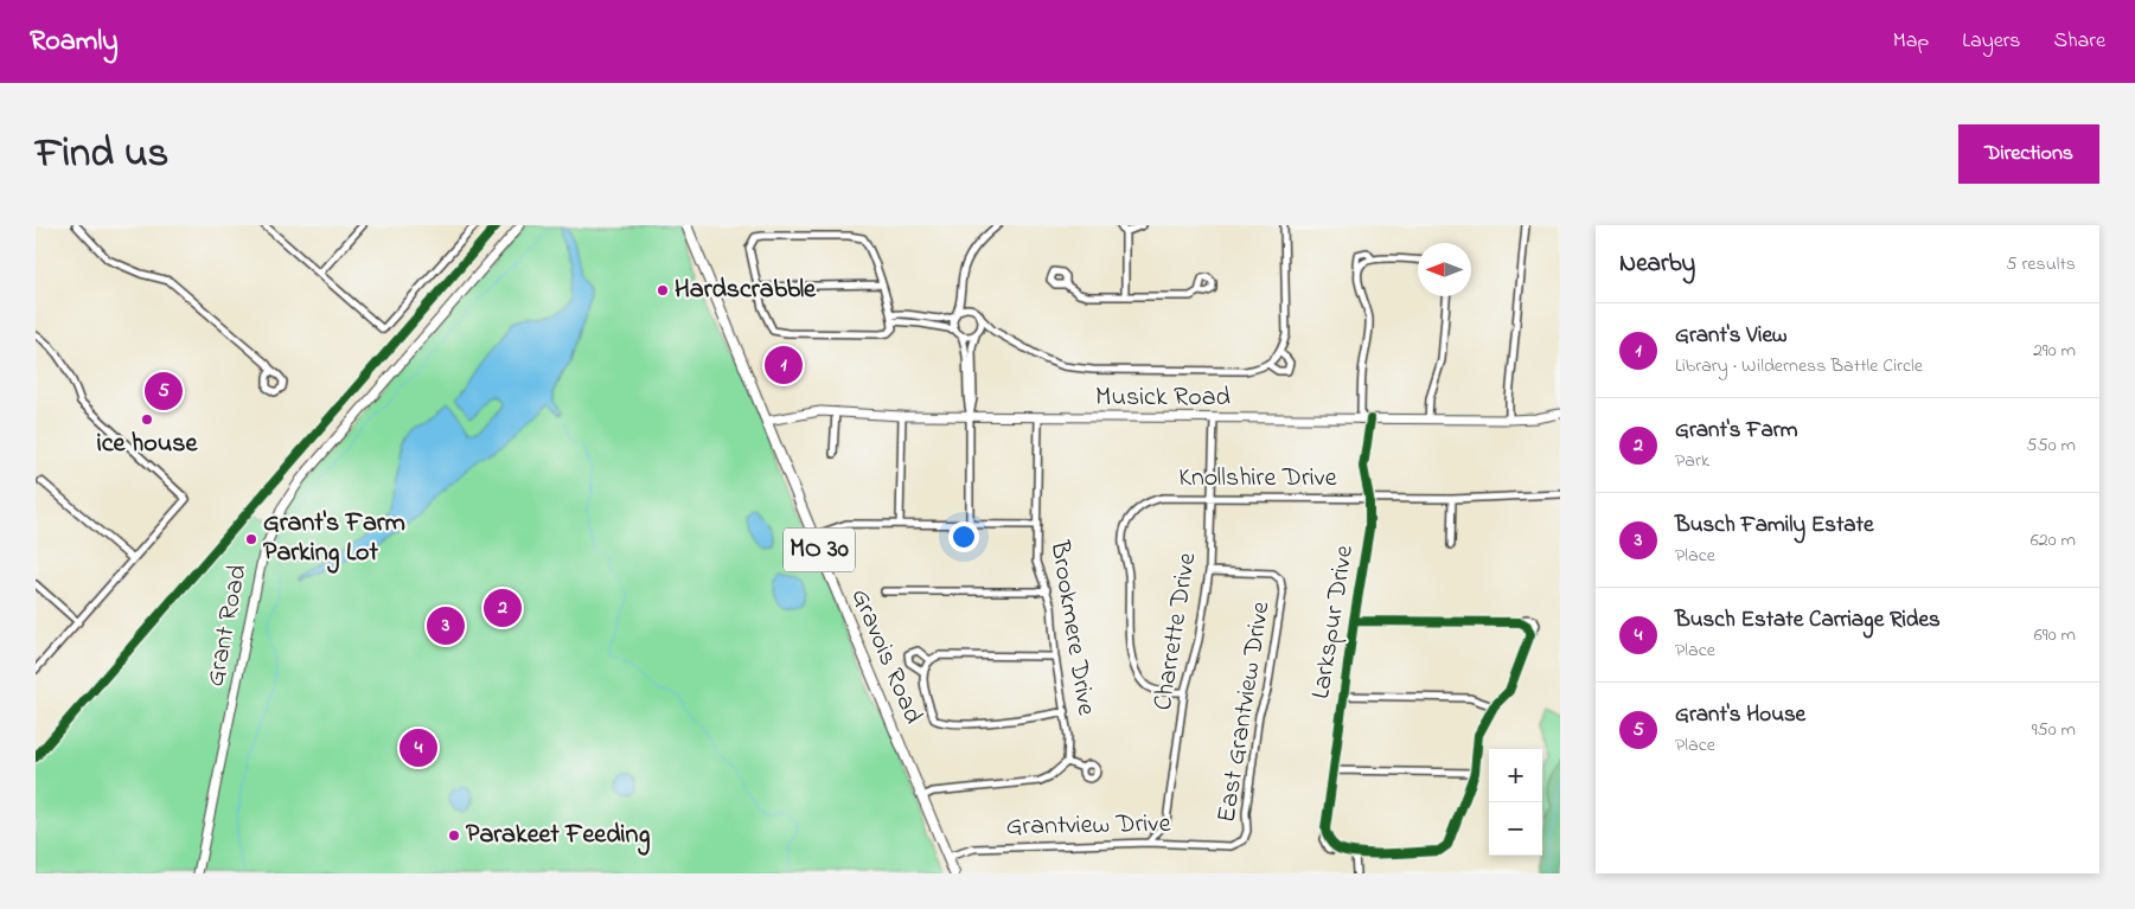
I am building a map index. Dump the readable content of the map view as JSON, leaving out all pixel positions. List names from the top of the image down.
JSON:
{
  "streets": {
    "main road": ["MO 30", "Gravois Road"],
    "street": [
      "Musick Road",
      "Knollshire Drive",
      "Larkspur Drive",
      "Grant Road",
      "Brookmere Drive",
      "Charrette Drive",
      "East Grantview Drive",
      "Grantview Drive"
    ]
  },
  "crossings": [
    ["Musick Road", "Larkspur Drive"],
    ["Musick Road", "Brookmere Drive"],
    ["Musick Road", "Charrette Drive"],
    ["Musick Road", "Gravois Road"],
    ["Knollshire Drive", "Larkspur Drive"],
    ["Knollshire Drive", "Charrette Drive"],
    ["Charrette Drive", "East Grantview Drive"],
    ["Charrette Drive", "Grantview Drive"],
    ["Gravois Road", "Grantview Drive"],
    ["East Grantview Drive", "Grantview Drive"]
  ],
  "places": [
    "Hardscrabble",
    "ice house",
    "Grant's Farm Parking Lot",
    "Parakeet Feeding"
  ],
  "north": "left",
  "page": {
    "header": "Roamly",
    "nav": ["Map", "Layers", "Share"],
    "title": "Find us",
    "buttons": "Directions",
    "heading": ["Nearby", "5 results"],
    "list": [
      {
        "mark": "1",
        "name": "Grant's View",
        "note": "Library · Wilderness Battle Circle",
        "value": "290 m"
      },
      {
        "mark": "2",
        "name": "Grant's Farm",
        "note": "Park",
        "value": "550 m"
      },
      {
        "mark": "3",
        "name": "Busch Family Estate",
        "note": "Place",
        "value": "620 m"
      },
      {
        "mark": "4",
        "name": "Busch Estate Carriage Rides",
        "note": "Place",
        "value": "690 m"
      },
      {
        "mark": "5",
        "name": "Grant's House",
        "note": "Place",
        "value": "950 m"
      }
    ],
    "pins": [
      "1",
      "5",
      "2",
      "3",
      "4"
    ],
    "map_buttons": ["+", "−"]
  }
}
